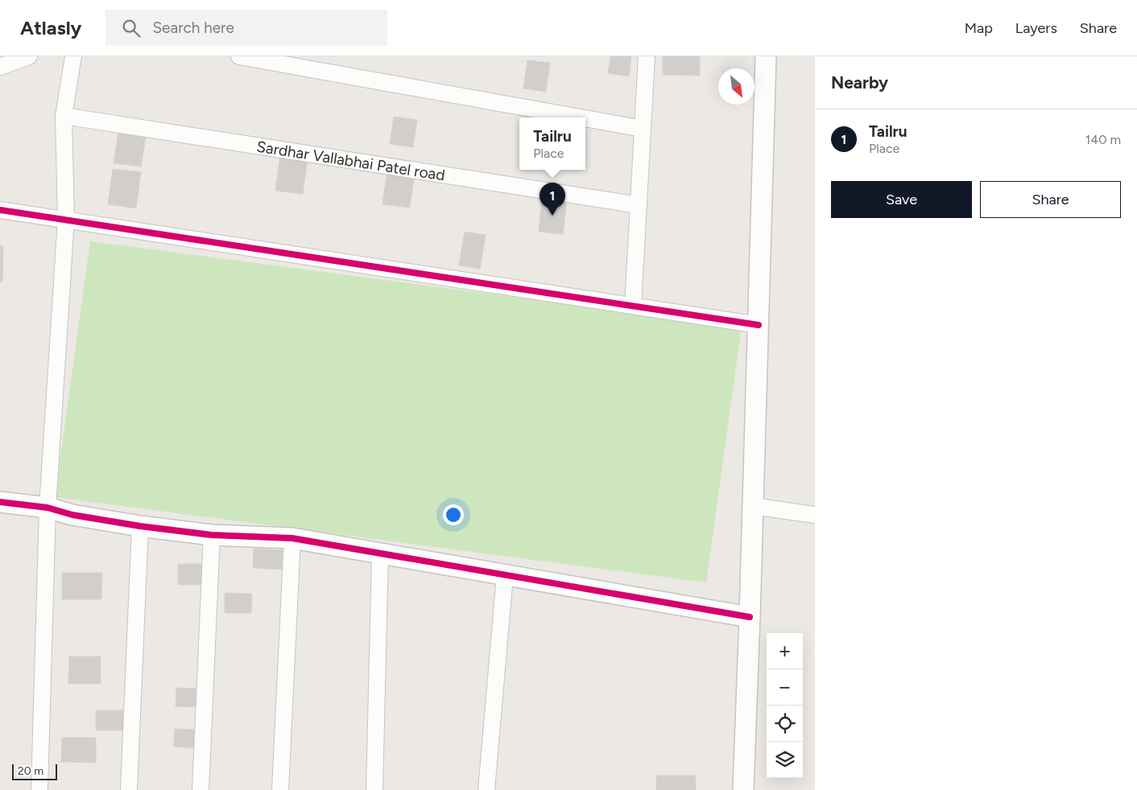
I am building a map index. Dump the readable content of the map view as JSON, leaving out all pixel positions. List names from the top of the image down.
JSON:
{
  "streets": {
    "street": ["Sardhar Vallabhai Patel road"]
  },
  "scale_bar": "20 m",
  "north": "bottom right",
  "page": {
    "header": "Atlasly",
    "search": "Search here",
    "nav": ["Map", "Layers", "Share"],
    "heading": "Nearby",
    "list": [
      {
        "mark": "1",
        "name": "Tailru",
        "note": "Place",
        "value": "140 m"
      }
    ],
    "popup": ["Tailru", "Place"],
    "buttons": ["Save", "Share"],
    "pins": "1",
    "map_buttons": ["+", "−"],
    "scale": "20 m"
  }
}
